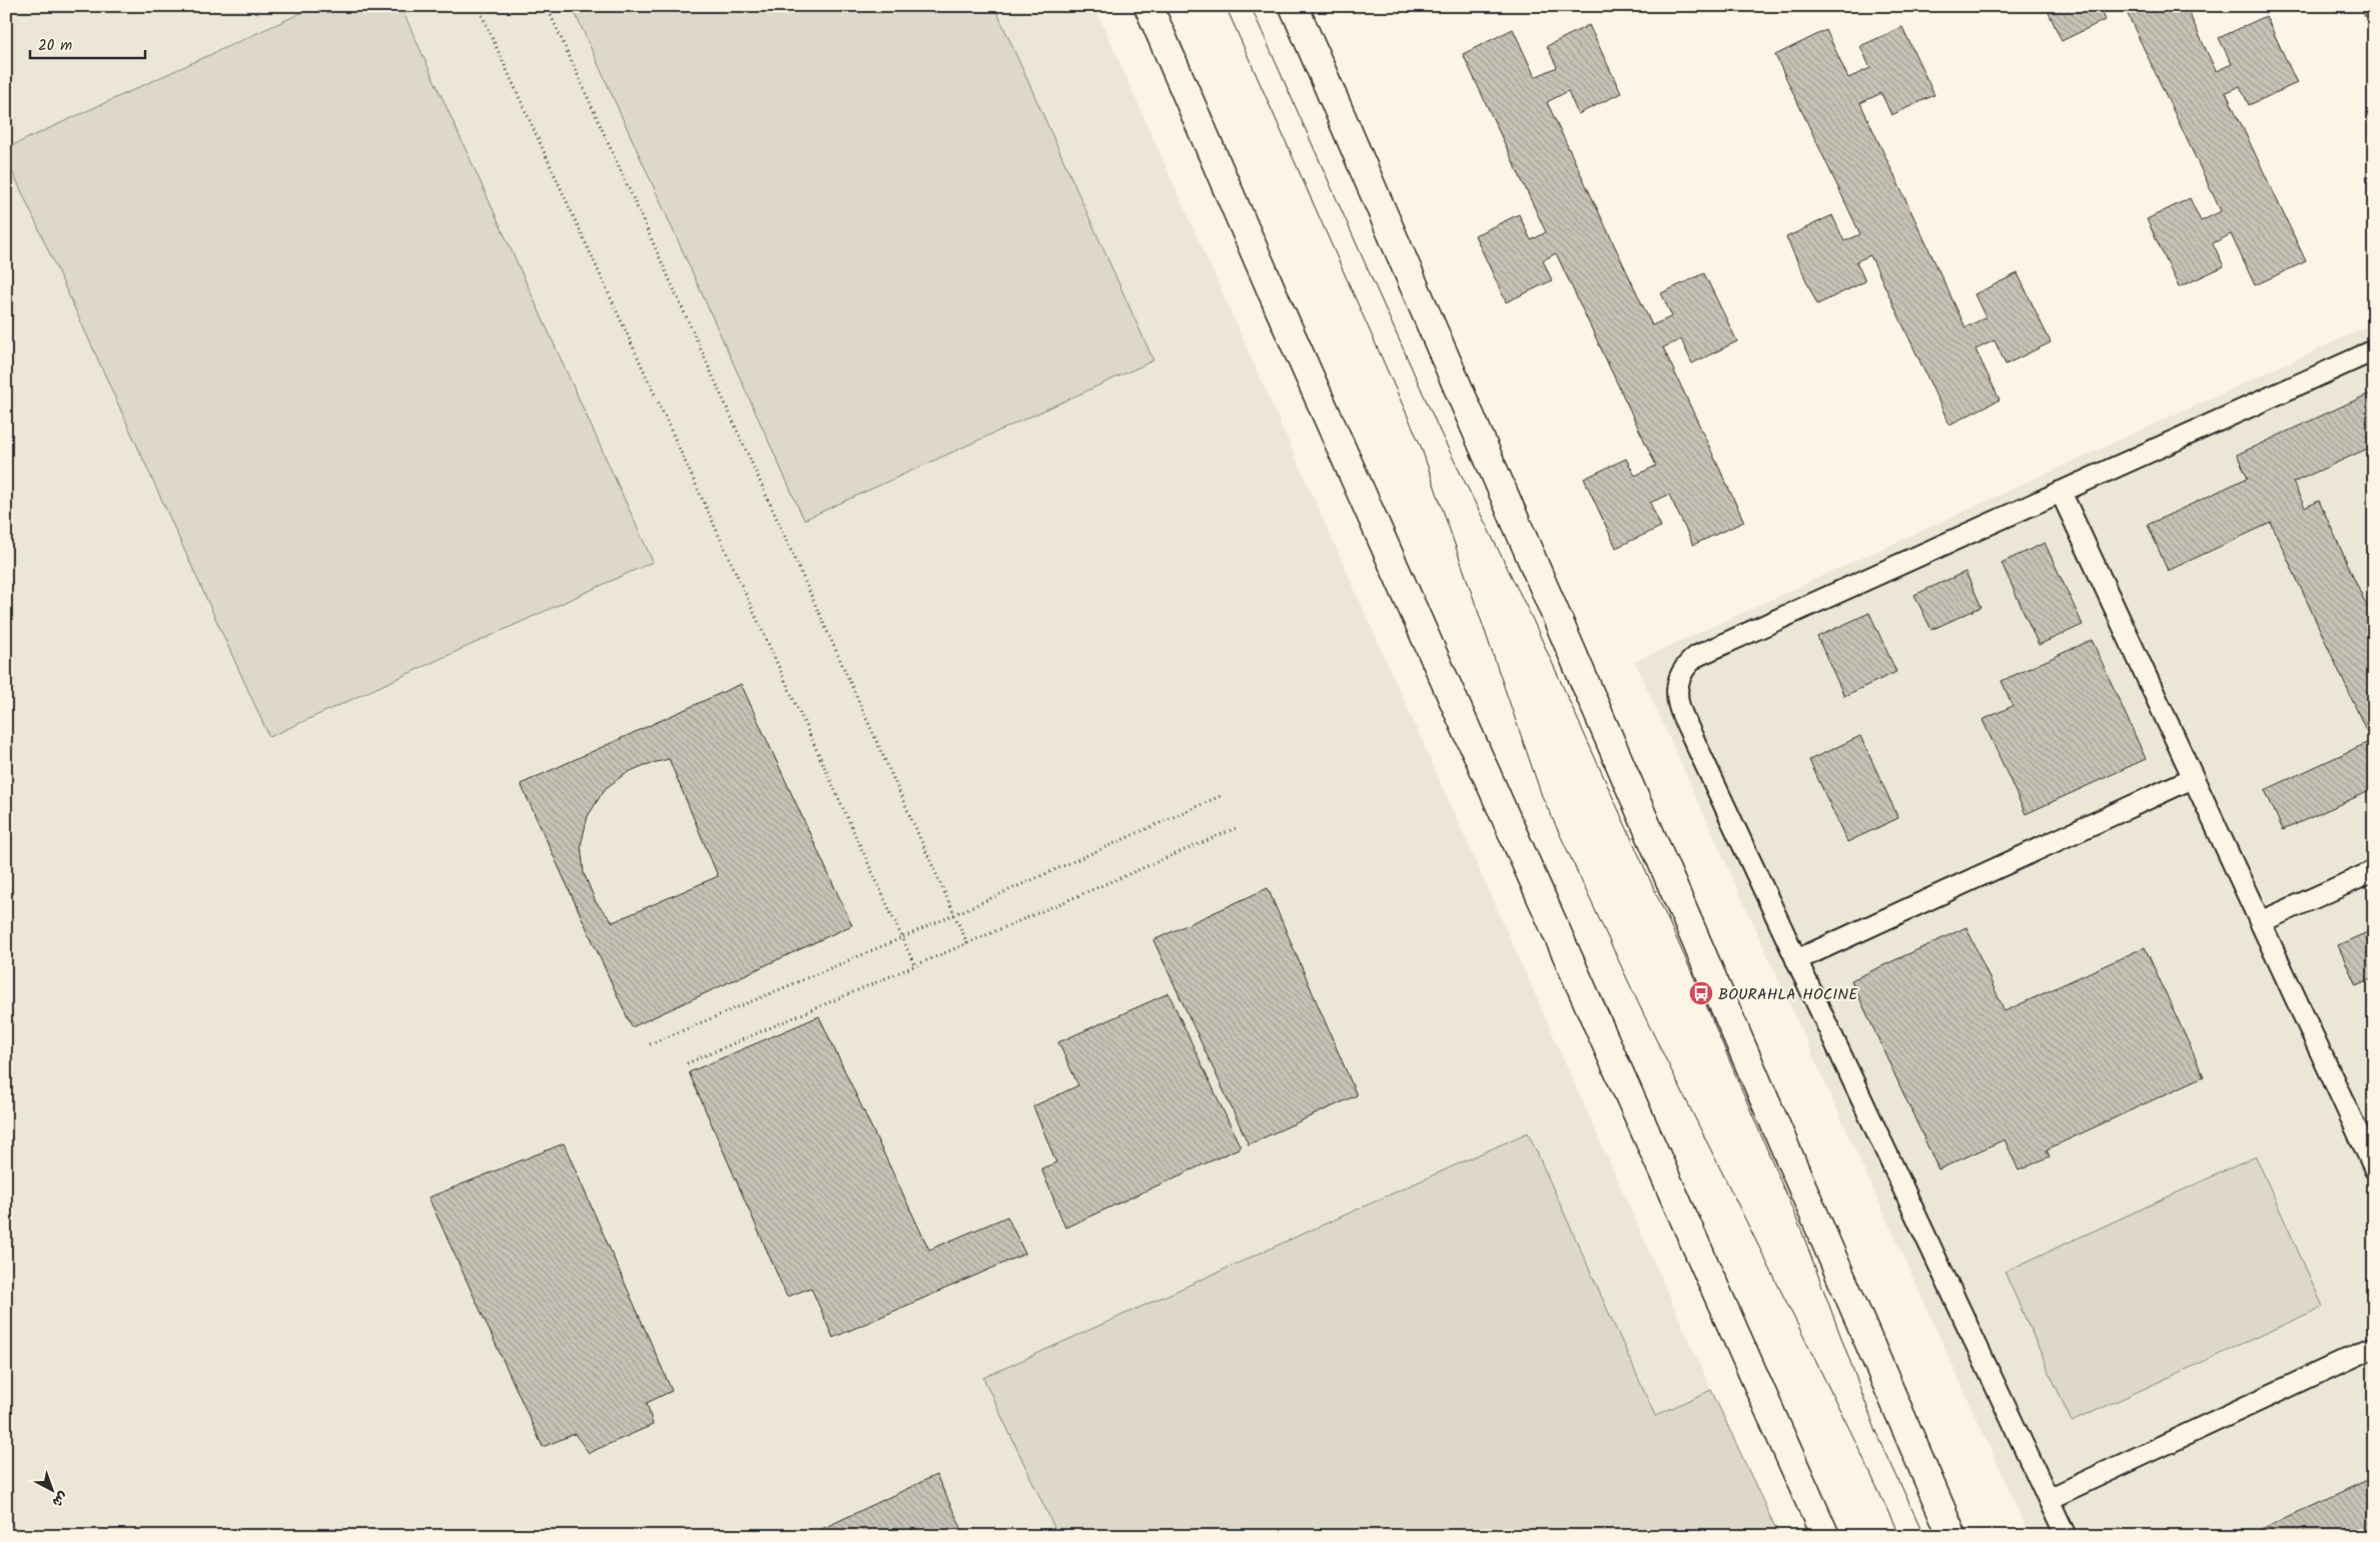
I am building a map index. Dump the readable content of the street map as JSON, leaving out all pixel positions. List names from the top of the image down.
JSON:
{
  "places": {
    "bus stop": ["BOURAHLA HOCINE"]
  },
  "scale_bar": "20 m",
  "north": "bottom right"
}
